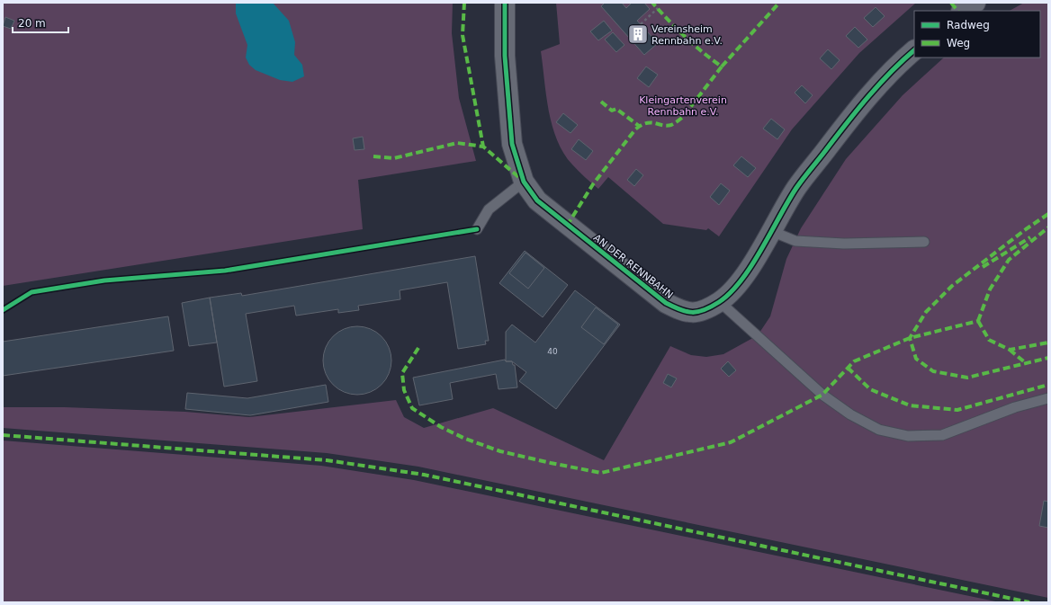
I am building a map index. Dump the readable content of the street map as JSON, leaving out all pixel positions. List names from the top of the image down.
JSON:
{
  "streets": {
    "street": ["AN DER RENNBAHN"]
  },
  "parks": ["Kleingartenverein Rennbahn e.V."],
  "places": {
    "building": ["Vereinsheim Rennbahn e.V."]
  },
  "house_numbers": ["40"],
  "legend": ["Radweg", "Weg"],
  "scale_bar": "20 m"
}
